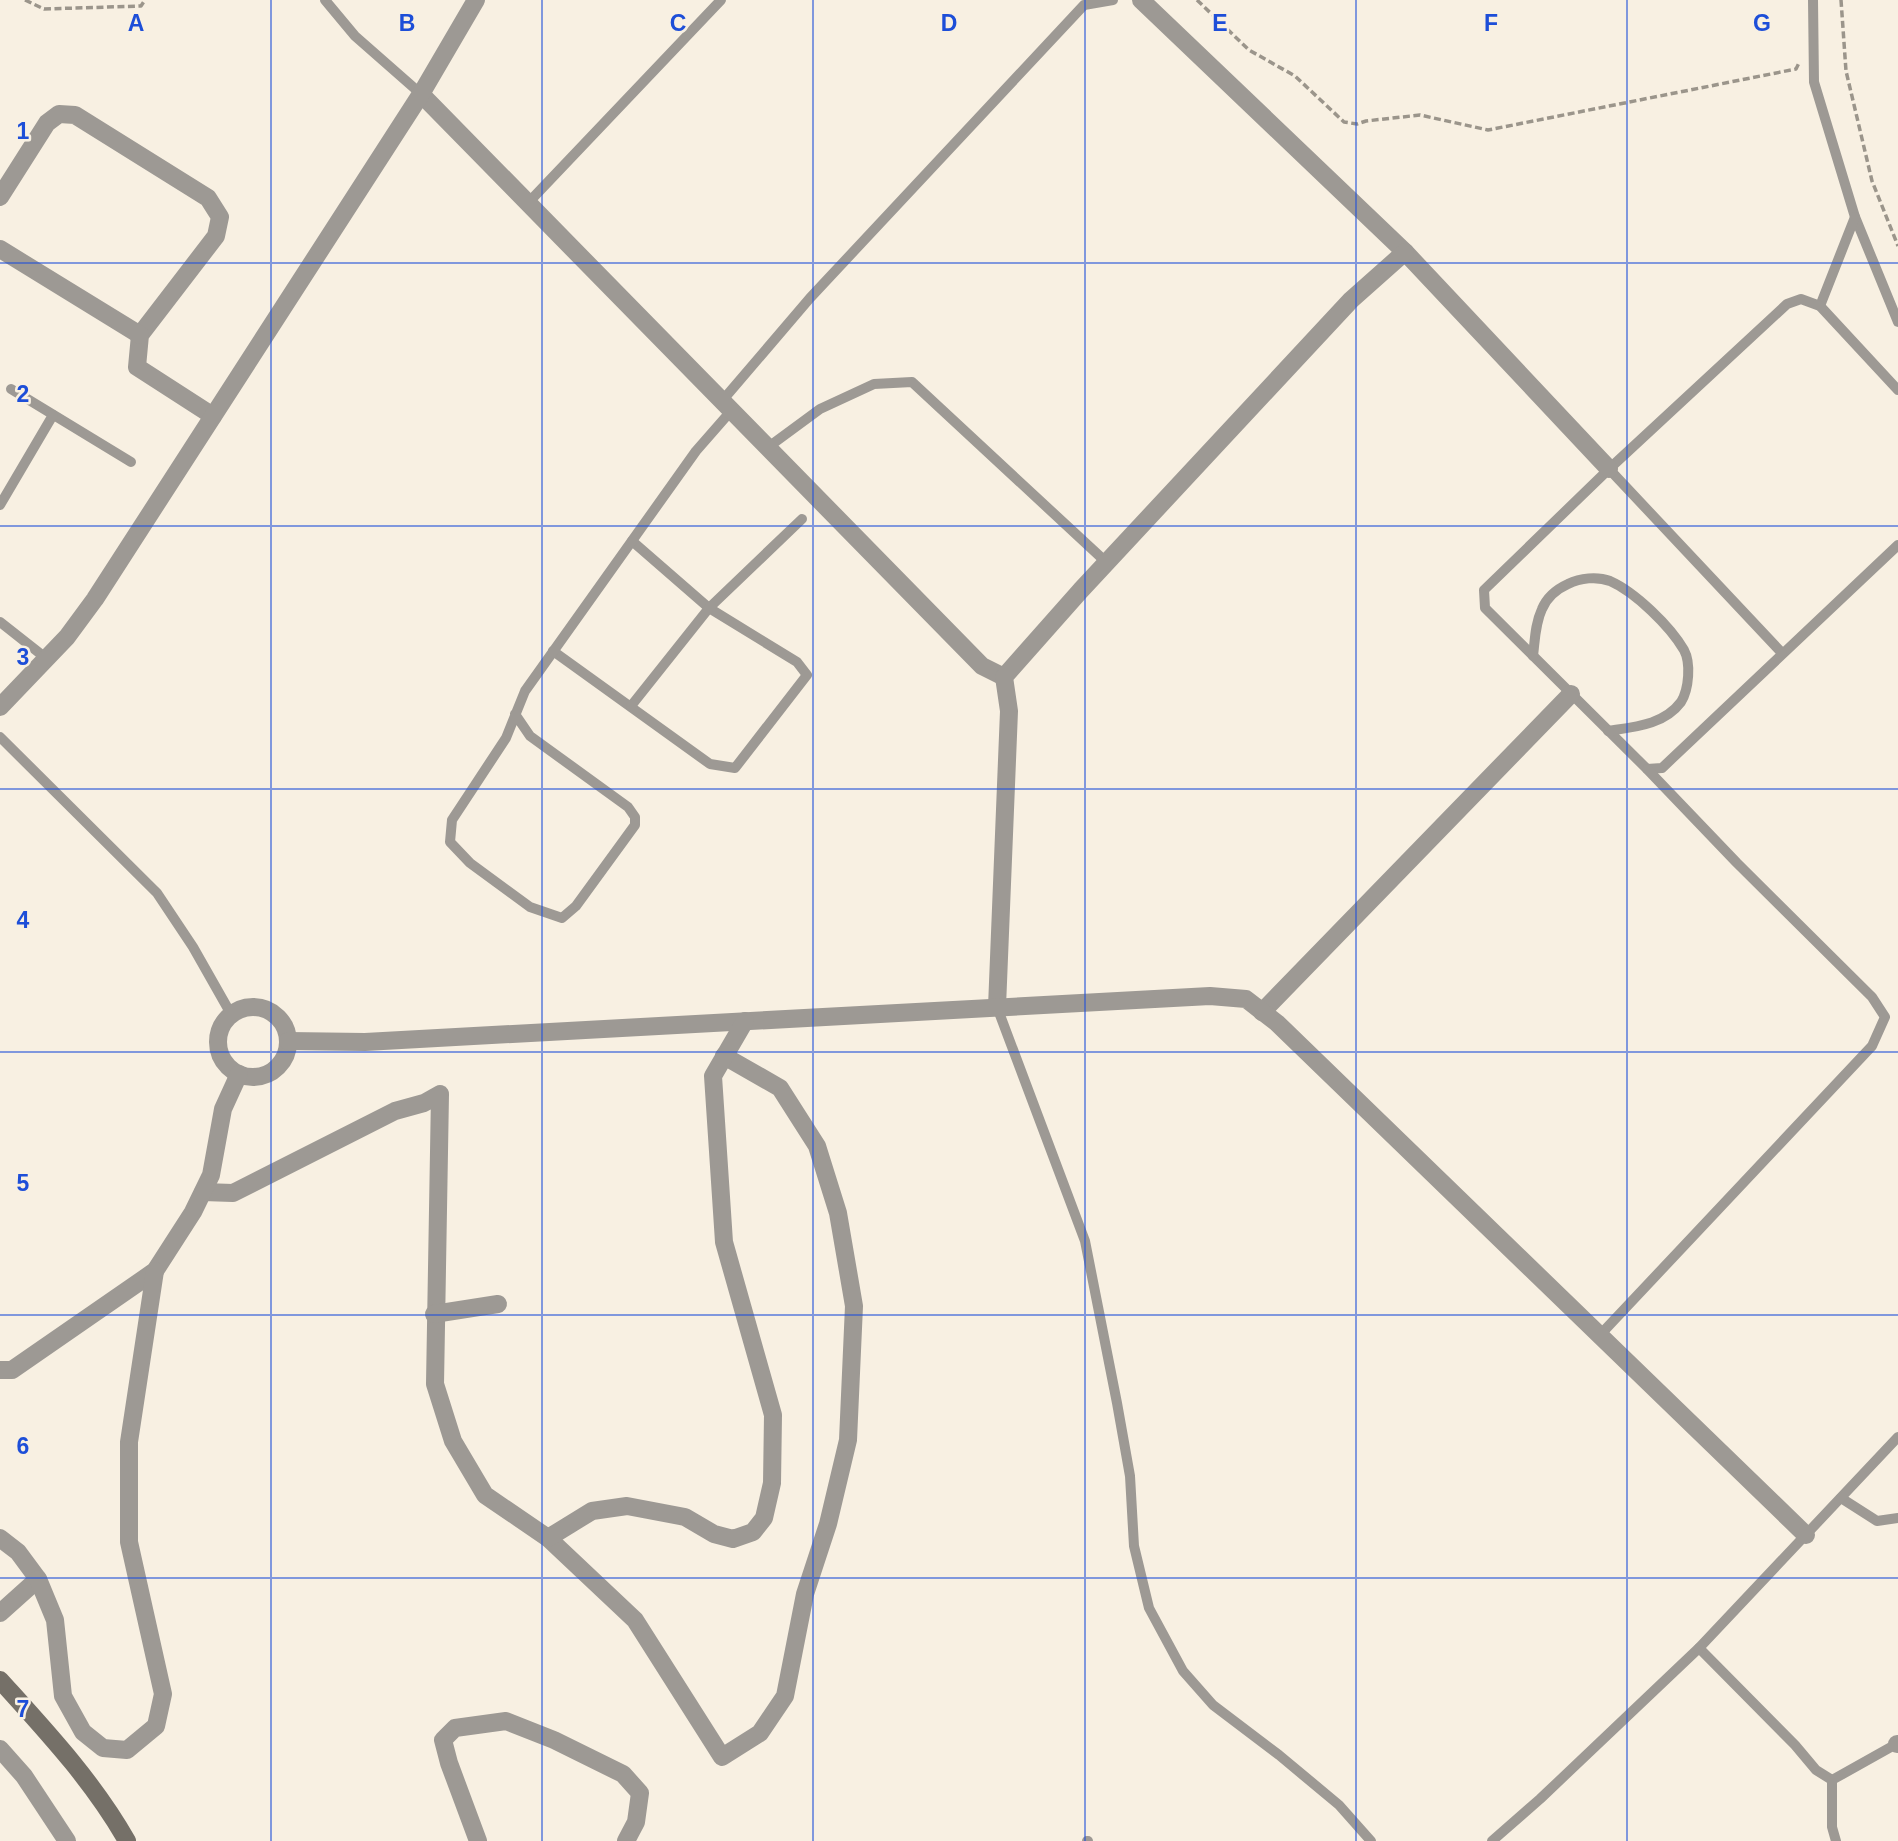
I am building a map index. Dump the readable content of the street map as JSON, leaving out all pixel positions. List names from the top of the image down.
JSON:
{
  "grid": {
    "columns": [
      "A",
      "B",
      "C",
      "D",
      "E",
      "F",
      "G"
    ],
    "rows": [
      "1",
      "2",
      "3",
      "4",
      "5",
      "6",
      "7"
    ]
  }
}
